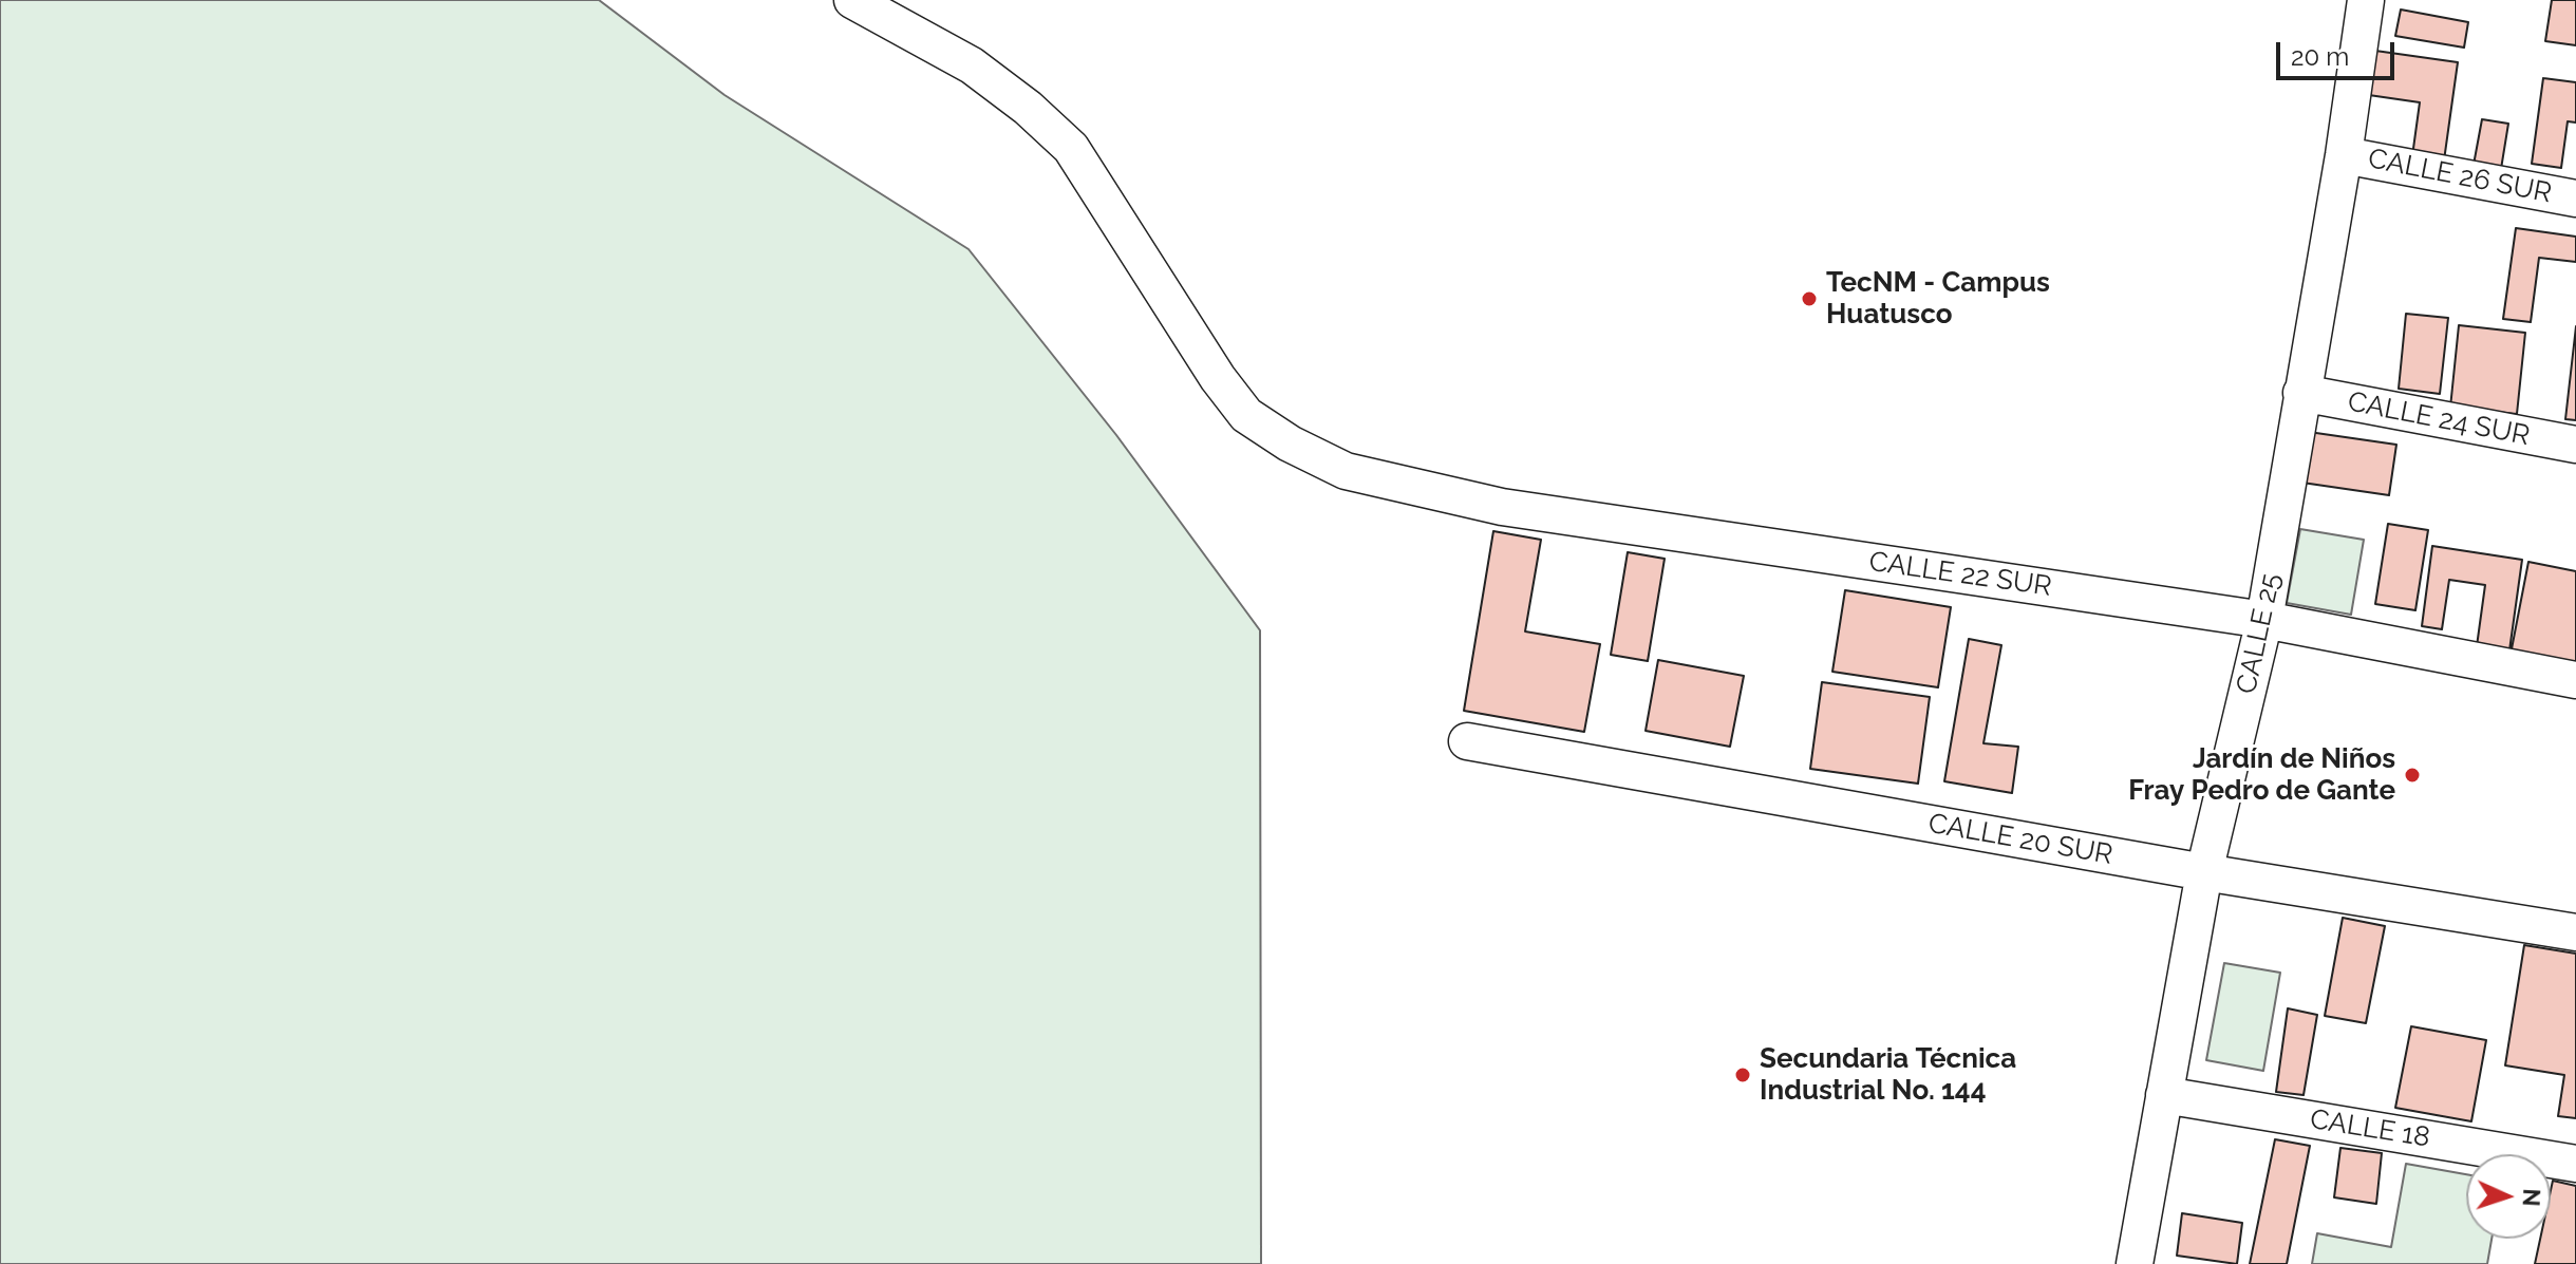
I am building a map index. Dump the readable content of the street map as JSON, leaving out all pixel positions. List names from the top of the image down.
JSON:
{
  "streets": {
    "street": [
      "CALLE 26 SUR",
      "CALLE 24 SUR",
      "CALLE 22 SUR",
      "CALLE 25",
      "CALLE 20 SUR",
      "CALLE 18"
    ]
  },
  "crossings": [
    ["CALLE 26 SUR", "CALLE 25"],
    ["CALLE 24 SUR", "CALLE 25"],
    ["CALLE 22 SUR", "CALLE 25"],
    ["CALLE 25", "CALLE 20 SUR"],
    ["CALLE 25", "CALLE 18"]
  ],
  "places": ["TecNM - Campus Huatusco", "Jardín de Niños Fray Pedro de Gante", "Secundaria Técnica Industrial No. 144"],
  "scale_bar": "20 m",
  "north": "right"
}
